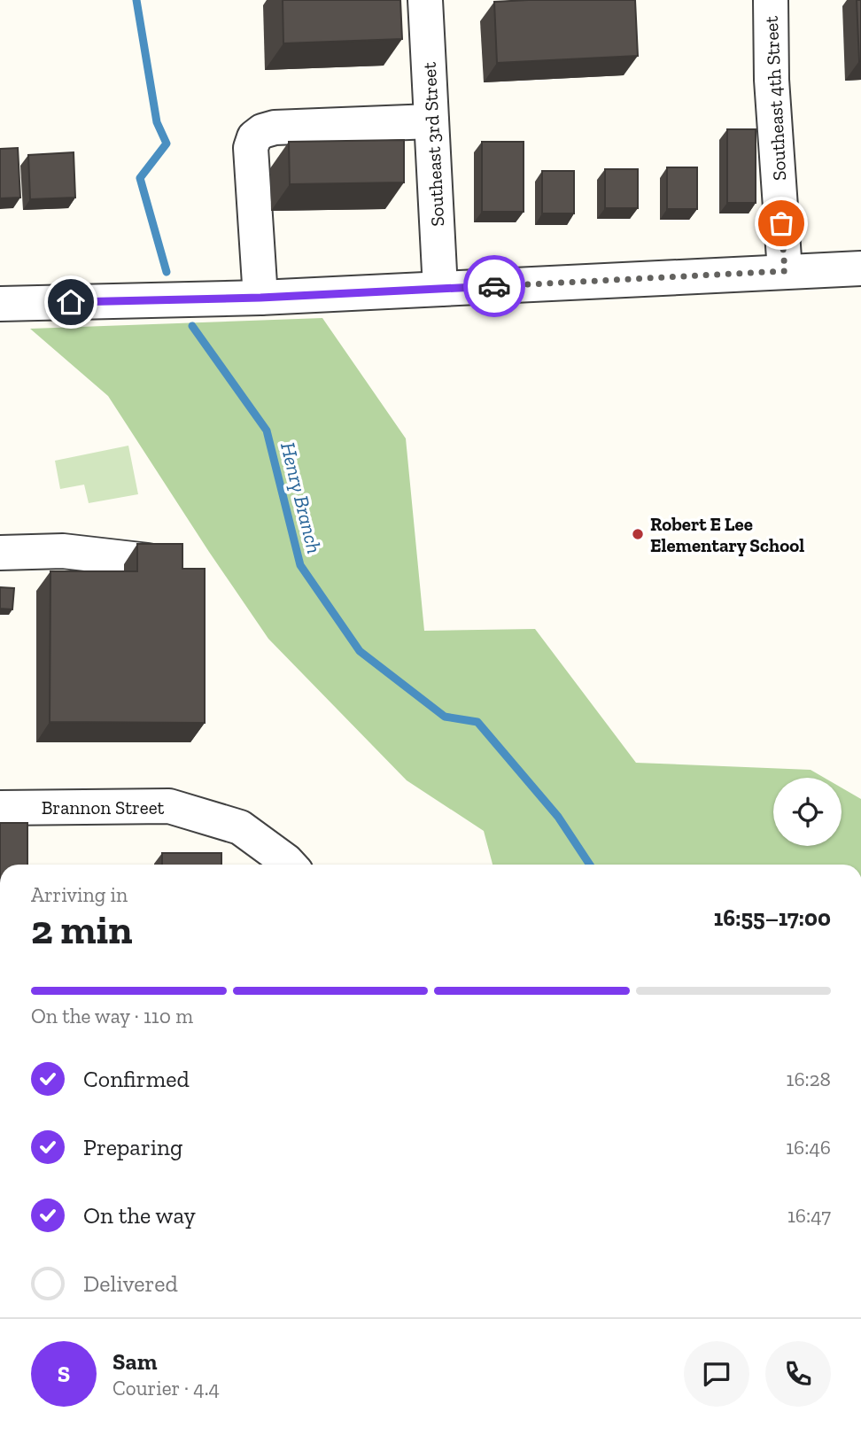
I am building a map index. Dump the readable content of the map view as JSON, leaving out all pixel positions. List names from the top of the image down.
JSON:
{
  "streets": {
    "street": ["Southeast 4th Street", "Southeast 3rd Street", "Brannon Street"]
  },
  "water": ["Henry Branch"],
  "places": ["Robert E Lee Elementary School"],
  "page": {
    "heading": ["2 min", "Arriving in", "16:55–17:00"],
    "panel": ["Sam", "Courier · 4.4"],
    "bar": "On the way · 110 m",
    "list": [
      ["Confirmed", "16:28"],
      ["Preparing", "16:46"],
      ["On the way", "16:47"],
      "Delivered"
    ],
    "round": "S"
  }
}
